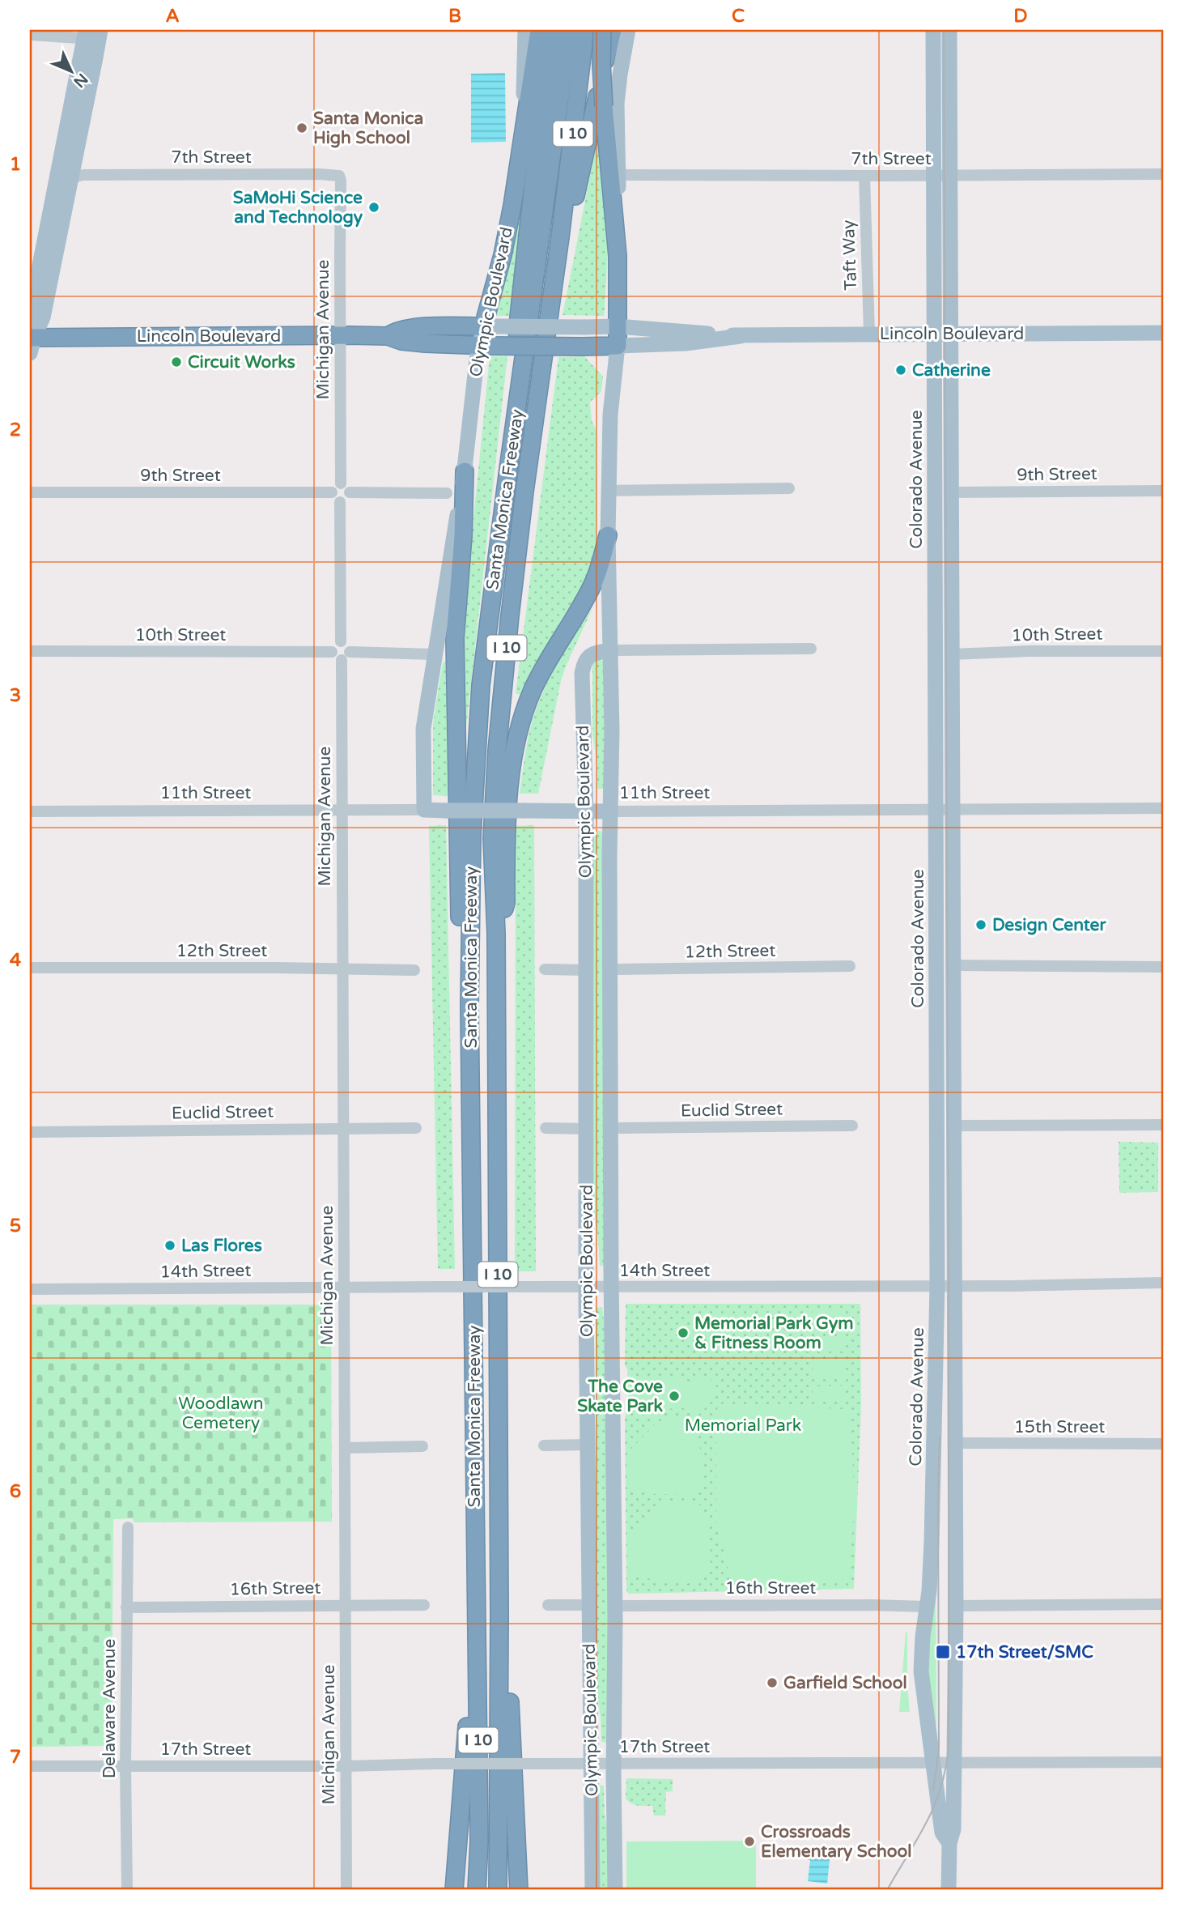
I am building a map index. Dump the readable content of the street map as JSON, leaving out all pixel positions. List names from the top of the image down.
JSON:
{
  "streets": {
    "highway": [
      "I 10",
      "Olympic Boulevard",
      "Lincoln Boulevard",
      "Santa Monica Freeway"
    ],
    "main road": ["Colorado Avenue", "11th Street"],
    "street": [
      "7th Street",
      "Taft Way",
      "Michigan Avenue",
      "9th Street",
      "10th Street",
      "12th Street",
      "Euclid Street",
      "14th Street",
      "15th Street",
      "16th Street",
      "Delaware Avenue",
      "17th Street"
    ]
  },
  "crossings": [
    ["7th Street", "Taft Way"],
    ["7th Street", "Olympic Boulevard"],
    ["7th Street", "Michigan Avenue"],
    ["7th Street", "Colorado Avenue"],
    ["Taft Way", "Lincoln Boulevard"],
    ["Olympic Boulevard", "Lincoln Boulevard"],
    ["Olympic Boulevard", "11th Street"],
    ["Olympic Boulevard", "12th Street"],
    ["Olympic Boulevard", "Euclid Street"],
    ["Olympic Boulevard", "14th Street"],
    ["Olympic Boulevard", "16th Street"],
    ["Olympic Boulevard", "17th Street"],
    ["Michigan Avenue", "Lincoln Boulevard"],
    ["Michigan Avenue", "9th Street"],
    ["Michigan Avenue", "10th Street"],
    ["Michigan Avenue", "11th Street"],
    ["Michigan Avenue", "12th Street"],
    ["Michigan Avenue", "Euclid Street"],
    ["Michigan Avenue", "14th Street"],
    ["Michigan Avenue", "16th Street"],
    ["Michigan Avenue", "17th Street"],
    ["Lincoln Boulevard", "Colorado Avenue"],
    ["9th Street", "Colorado Avenue"],
    ["Colorado Avenue", "10th Street"],
    ["Colorado Avenue", "11th Street"],
    ["Colorado Avenue", "14th Street"],
    ["Colorado Avenue", "15th Street"],
    ["Colorado Avenue", "16th Street"],
    ["Colorado Avenue", "17th Street"],
    ["16th Street", "Delaware Avenue"],
    ["Delaware Avenue", "17th Street"]
  ],
  "parks": ["Woodlawn Cemetery", "Memorial Park"],
  "places": {
    "other": [
      "Santa Monica High School",
      "SaMoHi Science and Technology",
      "Circuit Works",
      "Catherine",
      "Design Center",
      "Las Flores",
      "Memorial Park Gym & Fitness Room",
      "The Cove Skate Park",
      "Garfield School",
      "Crossroads Elementary School"
    ],
    "transit": ["17th Street/SMC"]
  },
  "north": "bottom right",
  "grid": {
    "columns": [
      "A",
      "B",
      "C",
      "D"
    ],
    "rows": [
      "1",
      "2",
      "3",
      "4",
      "5",
      "6",
      "7"
    ]
  }
}
